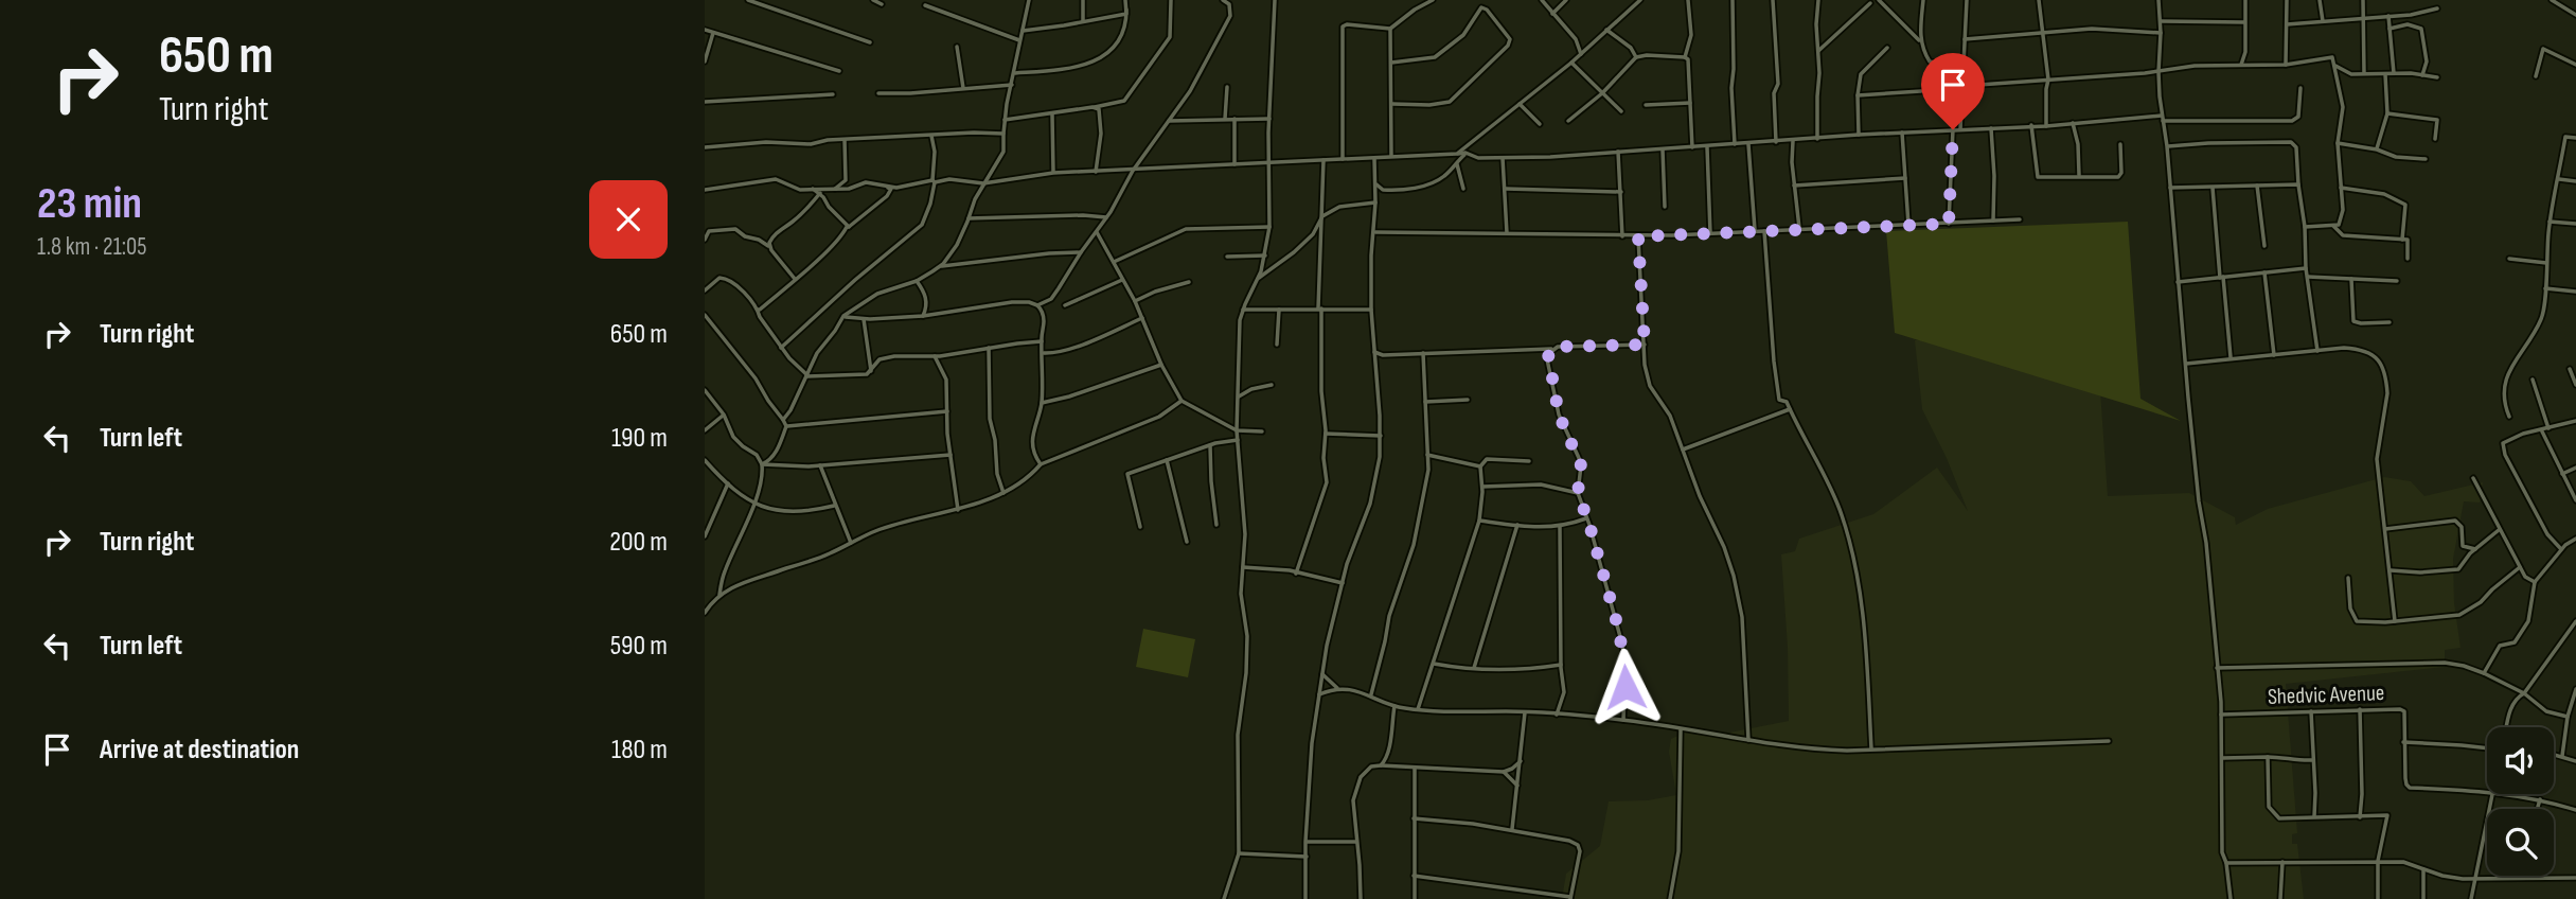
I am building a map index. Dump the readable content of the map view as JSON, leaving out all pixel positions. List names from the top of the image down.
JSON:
{
  "streets": {
    "street": ["Shedvic Avenue"]
  },
  "page": {
    "turn": ["650 m", "Turn right"],
    "heading": ["23 min", "1.8 km · 21:05"],
    "list": [
      {
        "name": "Turn right",
        "value": "650 m"
      },
      {
        "name": "Turn left",
        "value": "190 m"
      },
      {
        "name": "Turn right",
        "value": "200 m"
      },
      {
        "name": "Turn left",
        "value": "590 m"
      },
      {
        "name": "Arrive at destination",
        "value": "180 m"
      }
    ]
  }
}
